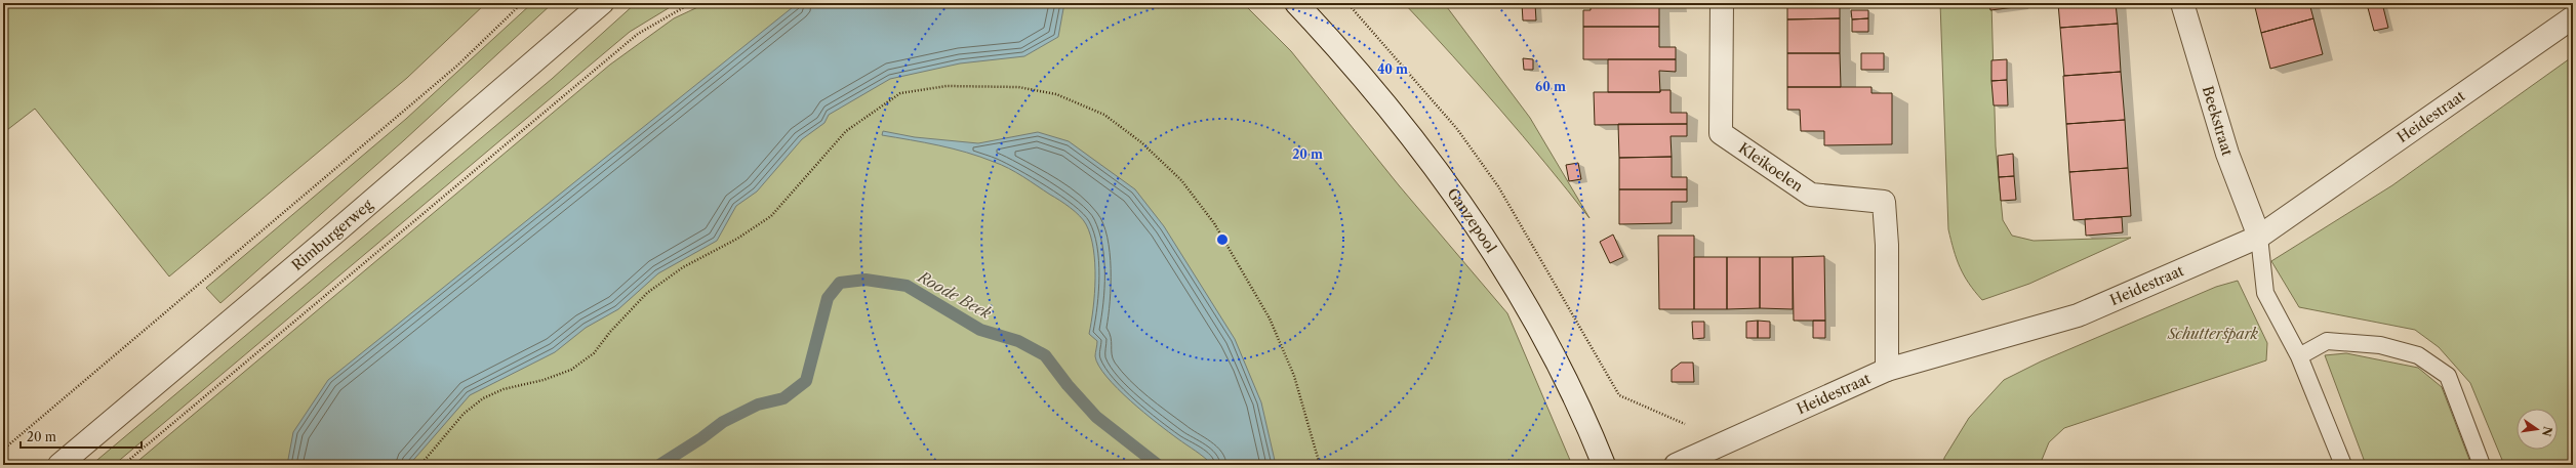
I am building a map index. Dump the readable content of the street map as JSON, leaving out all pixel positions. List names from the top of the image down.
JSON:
{
  "streets": {
    "street": [
      "Heidestraat",
      "Beekstraat",
      "Kleikoelen",
      "Ganzepool",
      "Rimburgerweg"
    ]
  },
  "crossings": [
    ["Heidestraat", "Beekstraat"],
    ["Heidestraat", "Kleikoelen"]
  ],
  "water": ["Roode Beek"],
  "parks": ["Schutterspark"],
  "scale_bar": "20 m",
  "north": "right",
  "rings": ["40 m", "60 m", "20 m"]
}
